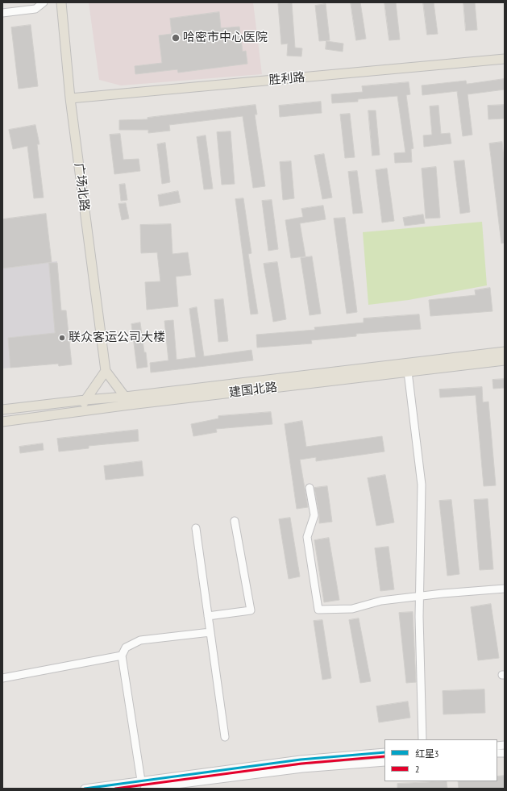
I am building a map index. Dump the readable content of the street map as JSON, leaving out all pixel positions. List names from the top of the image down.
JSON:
{
  "streets": {
    "main road": ["胜利路", "广场北路", "建国北路"]
  },
  "crossings": [
    ["胜利路", "广场北路"]
  ],
  "places": ["哈密市中心医院", "联众客运公司大楼"],
  "lines": ["transit line 红星3", "transit line 2"],
  "legend": ["红星3", "2"]
}
